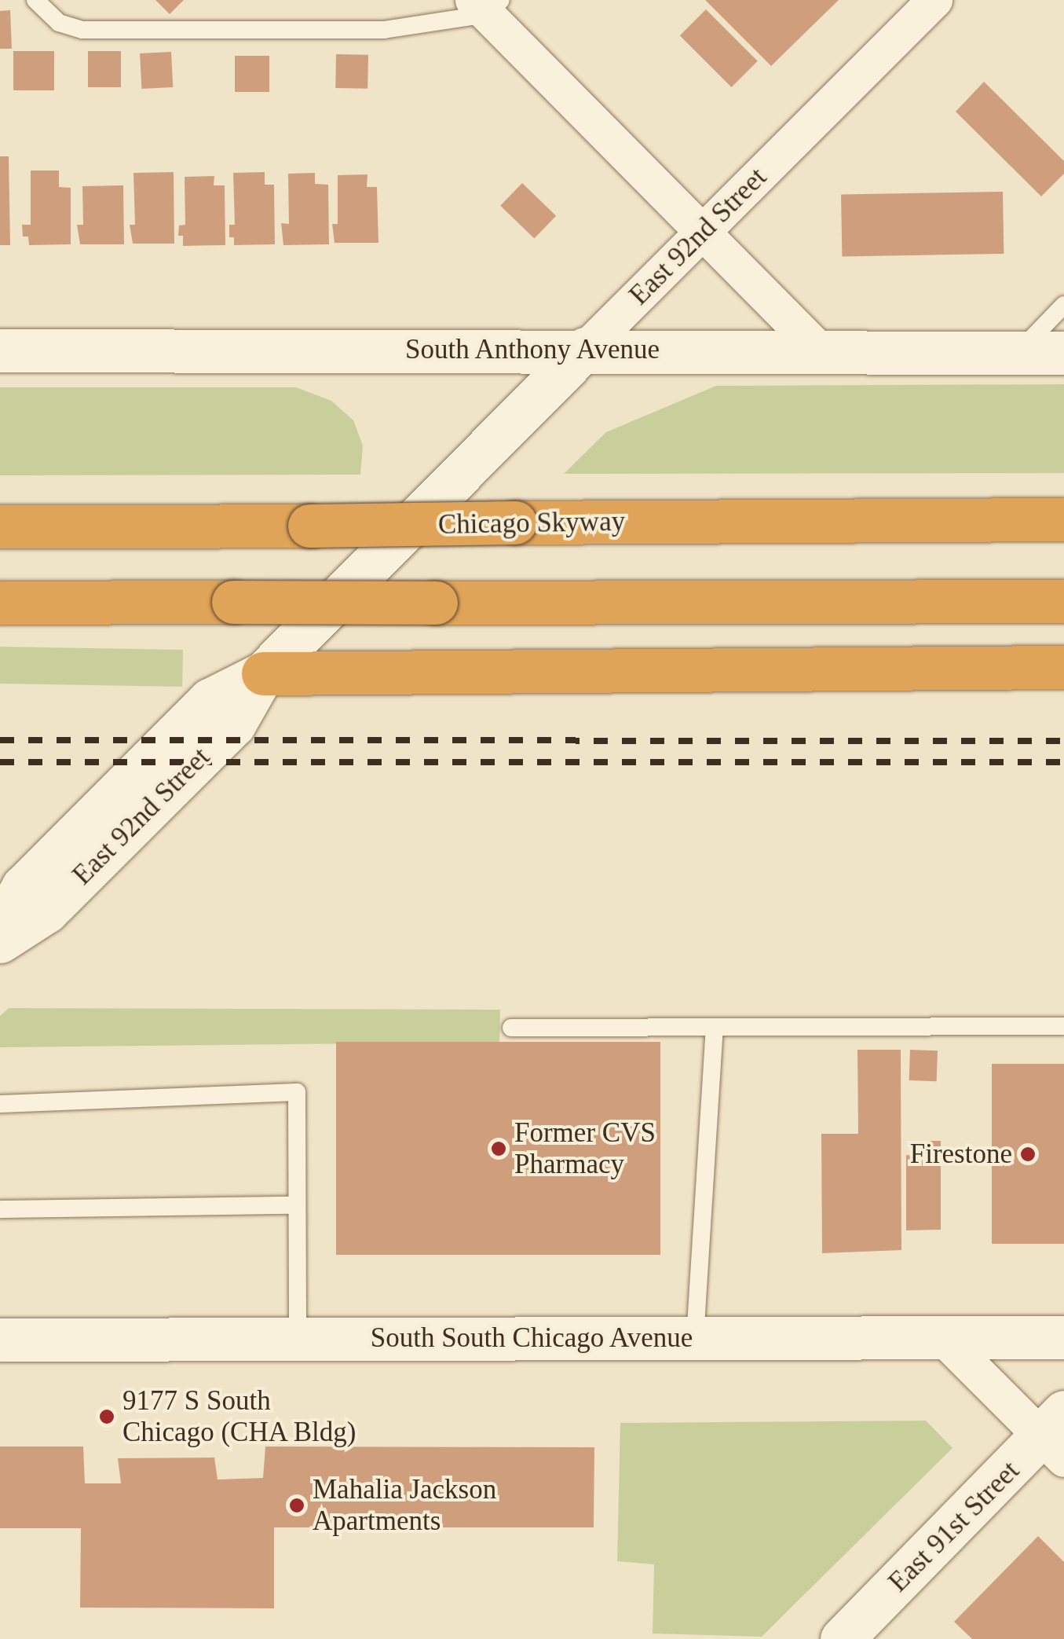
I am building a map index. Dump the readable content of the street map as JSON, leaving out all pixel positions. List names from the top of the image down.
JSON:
{
  "streets": {
    "highway": ["Chicago Skyway"],
    "street": [
      "East 92nd Street",
      "South Anthony Avenue",
      "South South Chicago Avenue",
      "East 91st Street"
    ]
  },
  "crossings": [
    ["East 92nd Street", "South Anthony Avenue"]
  ],
  "places": [
    "Former CVS Pharmacy",
    "Firestone",
    "9177 S South Chicago (CHA Bldg)",
    "Mahalia Jackson Apartments"
  ]
}
